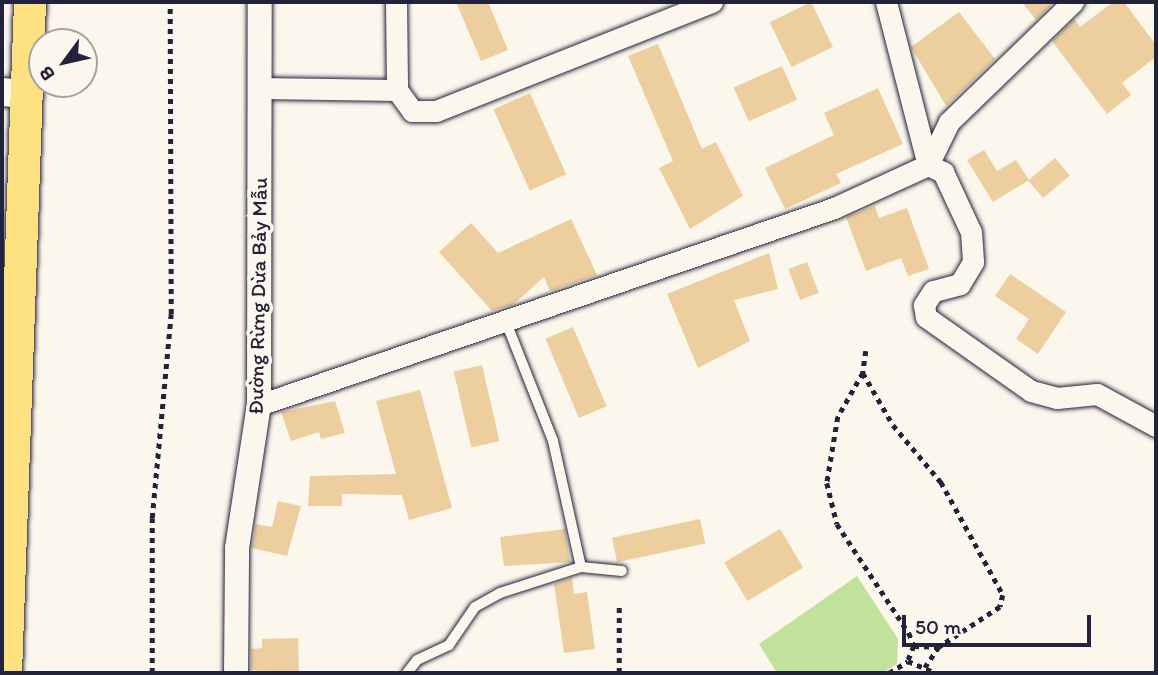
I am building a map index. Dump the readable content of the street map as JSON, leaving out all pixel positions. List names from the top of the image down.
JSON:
{
  "streets": {
    "street": ["Đường Rừng Dừa Bảy Mẫu"]
  },
  "scale_bar": "50 m",
  "north": "bottom left"
}
